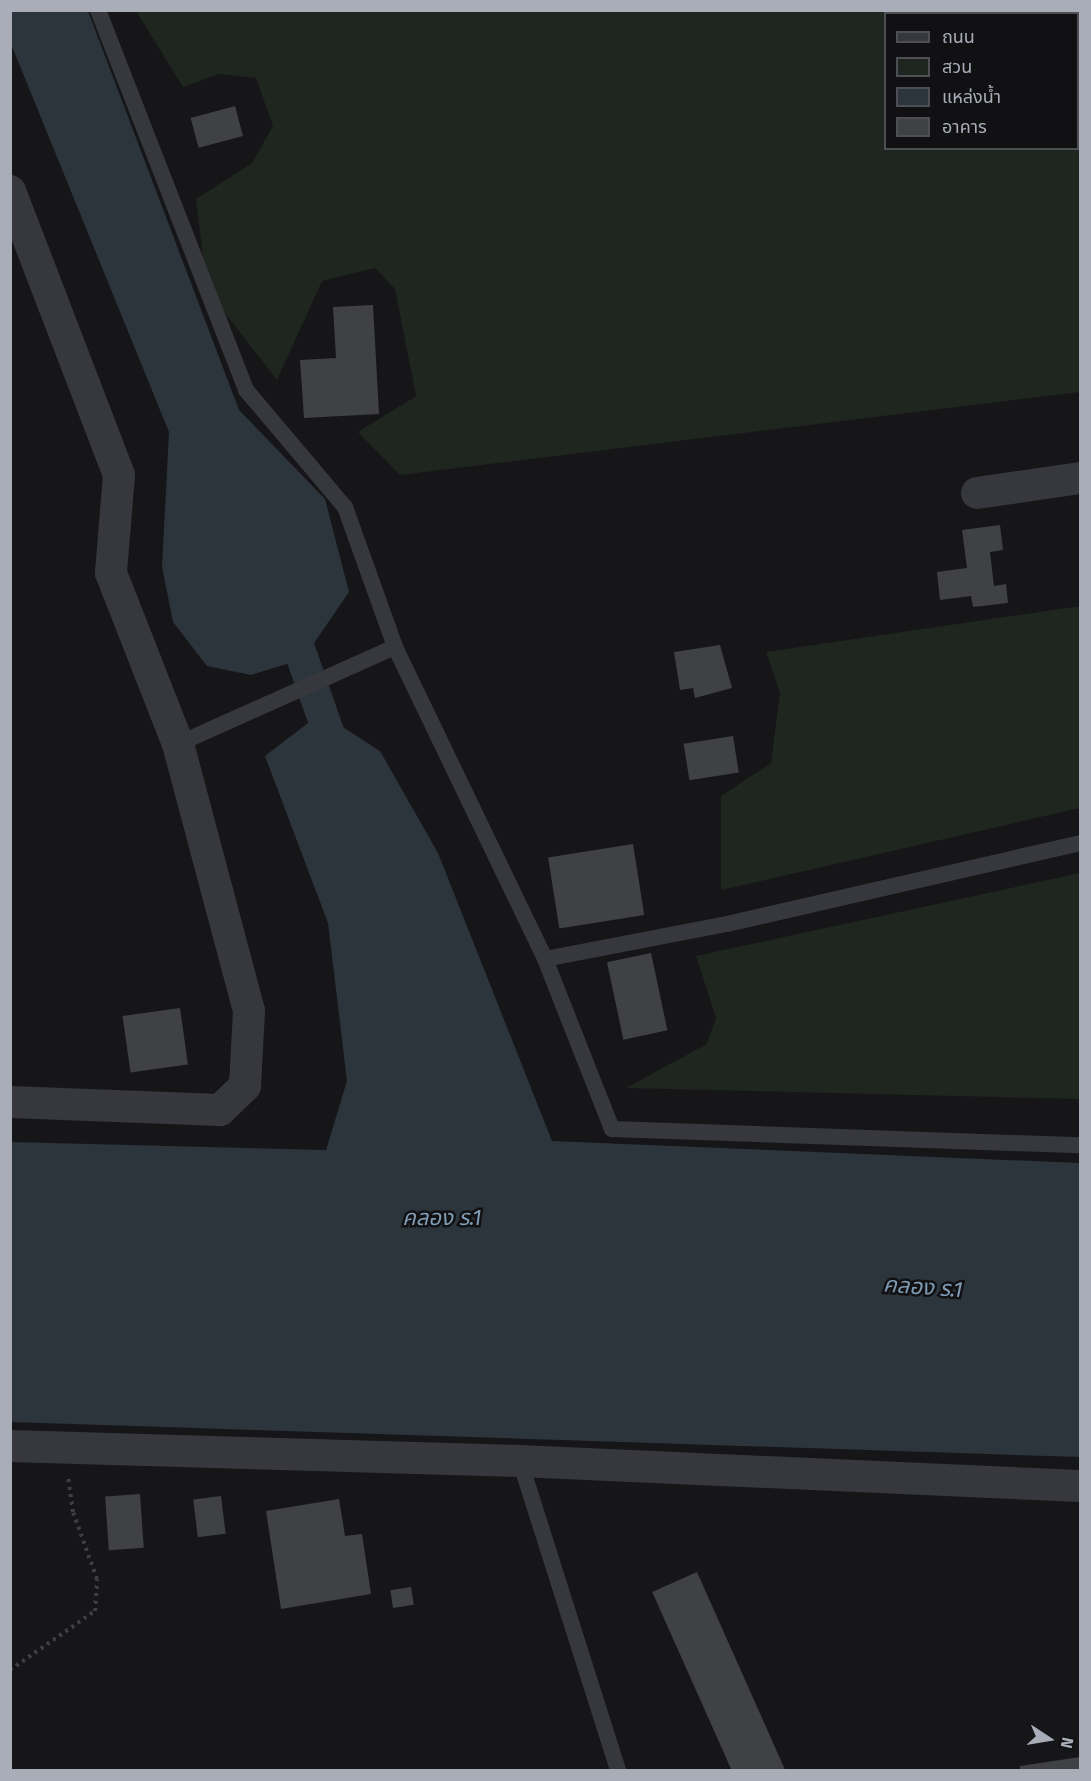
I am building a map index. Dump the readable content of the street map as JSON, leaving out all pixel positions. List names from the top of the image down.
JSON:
{
  "water": ["คลอง ร.1"],
  "legend": [
    "ถนน",
    "สวน",
    "แหล่งน้ำ",
    "อาคาร"
  ],
  "north": "right"
}
